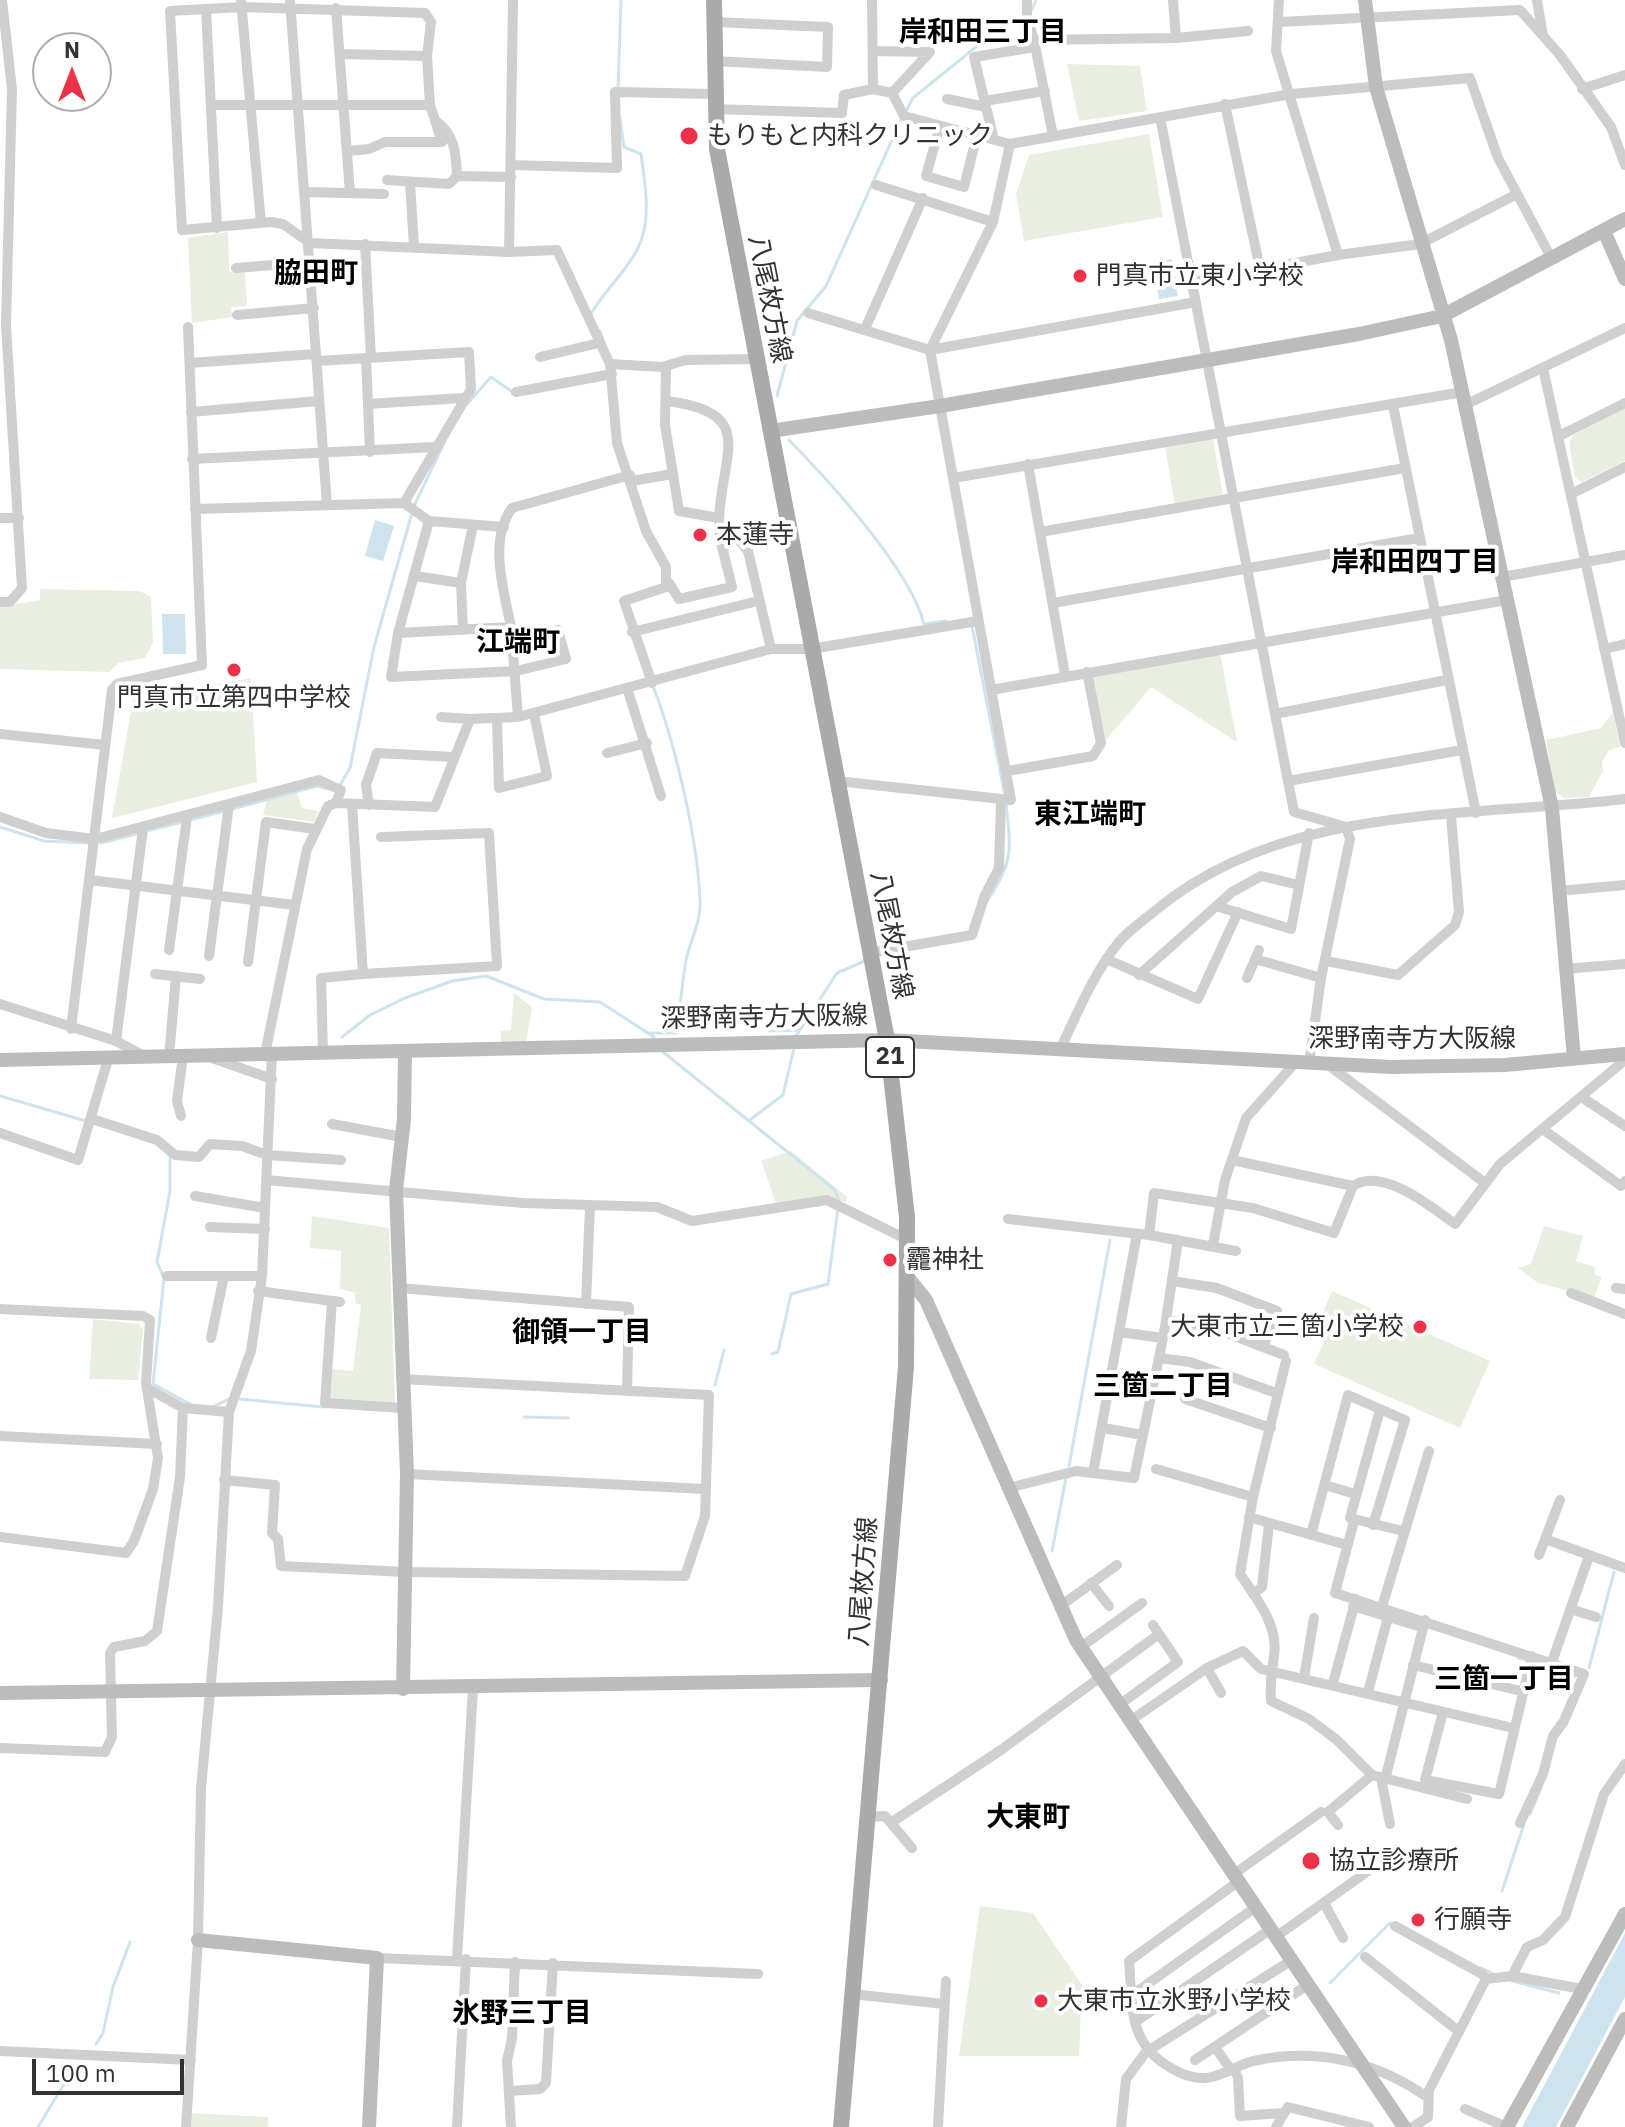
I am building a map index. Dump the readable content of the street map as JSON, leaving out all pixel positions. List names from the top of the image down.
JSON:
{
  "streets": {
    "main road": ["八尾枚方線", "21"],
    "street": ["深野南寺方大阪線"]
  },
  "crossings": [
    ["八尾枚方線", "深野南寺方大阪線"]
  ],
  "districts": [
    "岸和田三丁目",
    "脇田町",
    "岸和田四丁目",
    "江端町",
    "東江端町",
    "御領一丁目",
    "三箇二丁目",
    "三箇一丁目",
    "大東町",
    "氷野三丁目"
  ],
  "places": [
    "もりもと内科クリニック",
    "門真市立東小学校",
    "本蓮寺",
    "門真市立第四中学校",
    "龗神社",
    "大東市立三箇小学校",
    "協立診療所",
    "行願寺",
    "大東市立氷野小学校"
  ],
  "scale_bar": "100 m",
  "north": "top"
}
